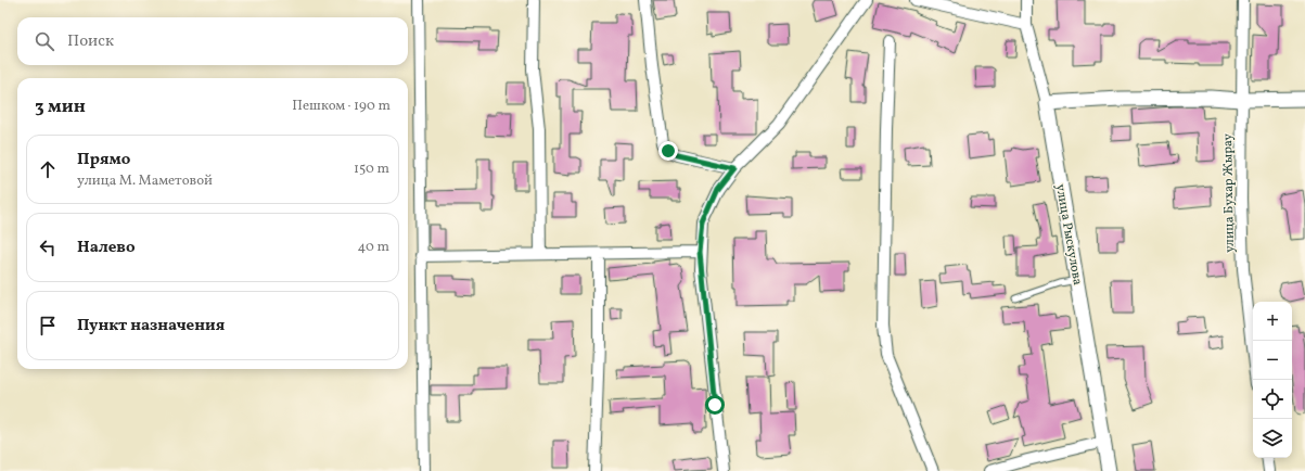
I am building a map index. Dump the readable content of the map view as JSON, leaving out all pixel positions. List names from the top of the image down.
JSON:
{
  "streets": {
    "street": ["улица Бухар Жырау", "улица Рыскулова"]
  },
  "page": {
    "search": "Поиск",
    "heading": ["3 мин", "Пешком · 190 m"],
    "list": [
      ["Прямо", "улица М. Маметовой", "150 m"],
      ["Налево", "40 m"],
      "Пункт назначения"
    ],
    "map_buttons": ["+", "−"]
  }
}
